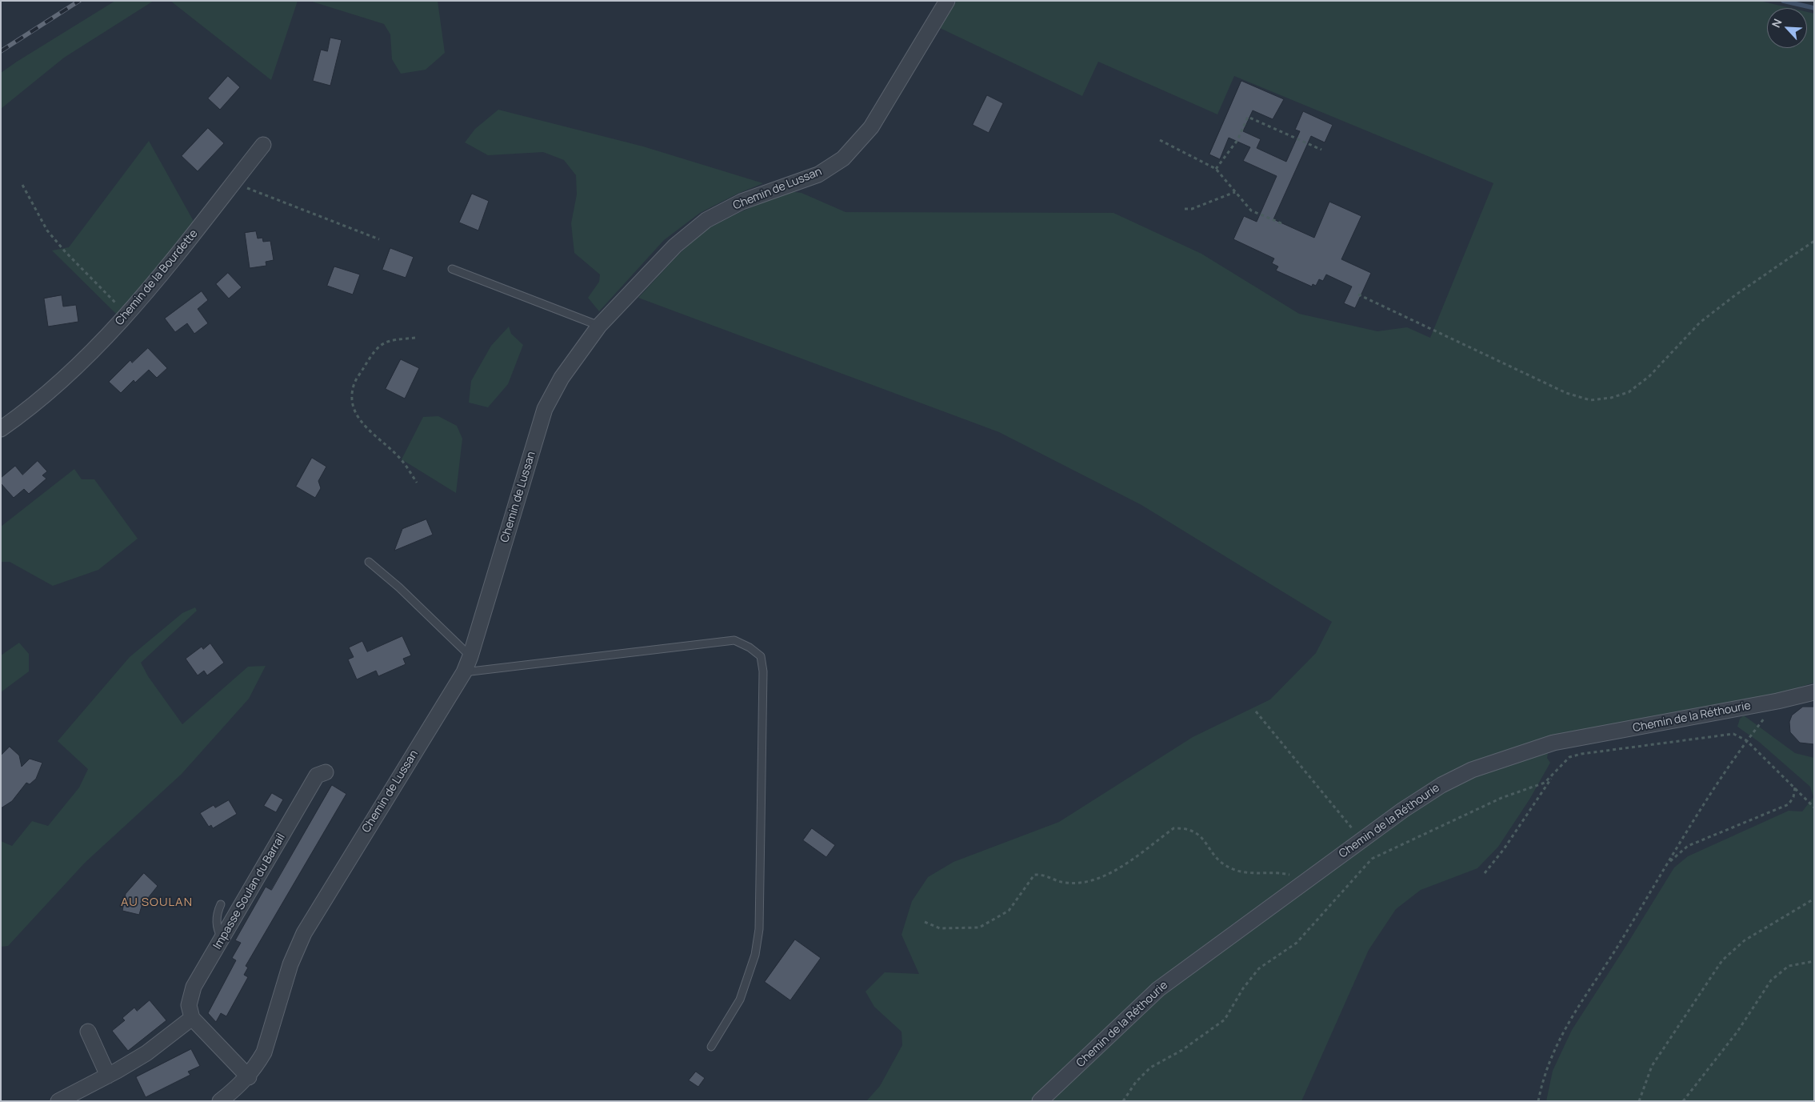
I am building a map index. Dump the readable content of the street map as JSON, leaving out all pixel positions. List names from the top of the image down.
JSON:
{
  "streets": {
    "street": [
      "Chemin de Lussan",
      "Chemin de la Bourdette",
      "Chemin de la Réthourie",
      "Impasse Soulan du Barrail"
    ]
  },
  "districts": ["AU SOULAN"],
  "north": "top left"
}
